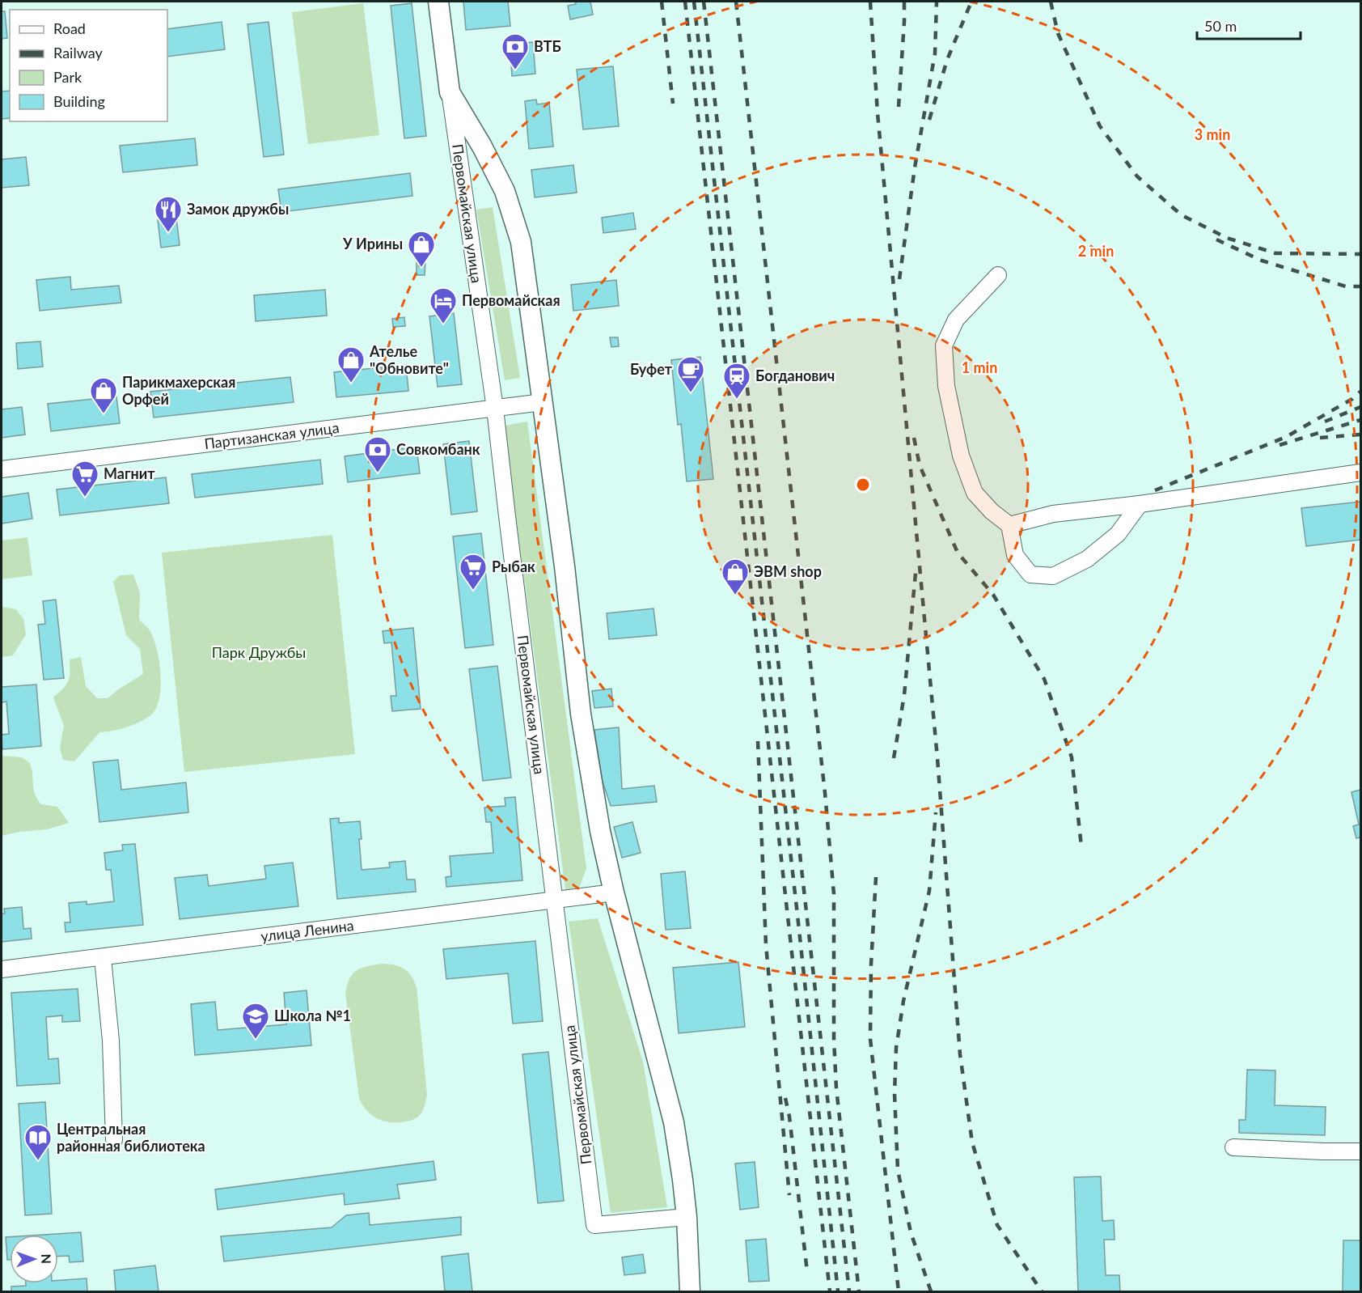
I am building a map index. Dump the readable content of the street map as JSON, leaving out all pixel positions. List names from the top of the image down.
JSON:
{
  "streets": {
    "main road": ["Первомайская улица"],
    "street": ["Партизанская улица", "улица Ленина"]
  },
  "crossings": [
    ["Первомайская улица", "Партизанская улица"],
    ["Первомайская улица", "улица Ленина"]
  ],
  "parks": ["Парк Дружбы"],
  "places": {
    "bank": ["ВТБ", "Совкомбанк"],
    "restaurant": ["Замок дружбы"],
    "shop": [
      "У Ирины",
      "Ателье \"Обновите\"",
      "Парикмахерская Орфей",
      "ЭВМ shop"
    ],
    "hotel": ["Первомайская"],
    "cafe": ["Буфет"],
    "station": ["Богданович"],
    "supermarket": ["Магнит", "Рыбак"],
    "school or university": ["Школа №1"],
    "library": ["Центральная районная библиотека"]
  },
  "legend": [
    "Road",
    "Railway",
    "Park",
    "Building"
  ],
  "scale_bar": "50 m",
  "north": "right",
  "rings": ["3 min", "2 min", "1 min"]
}
